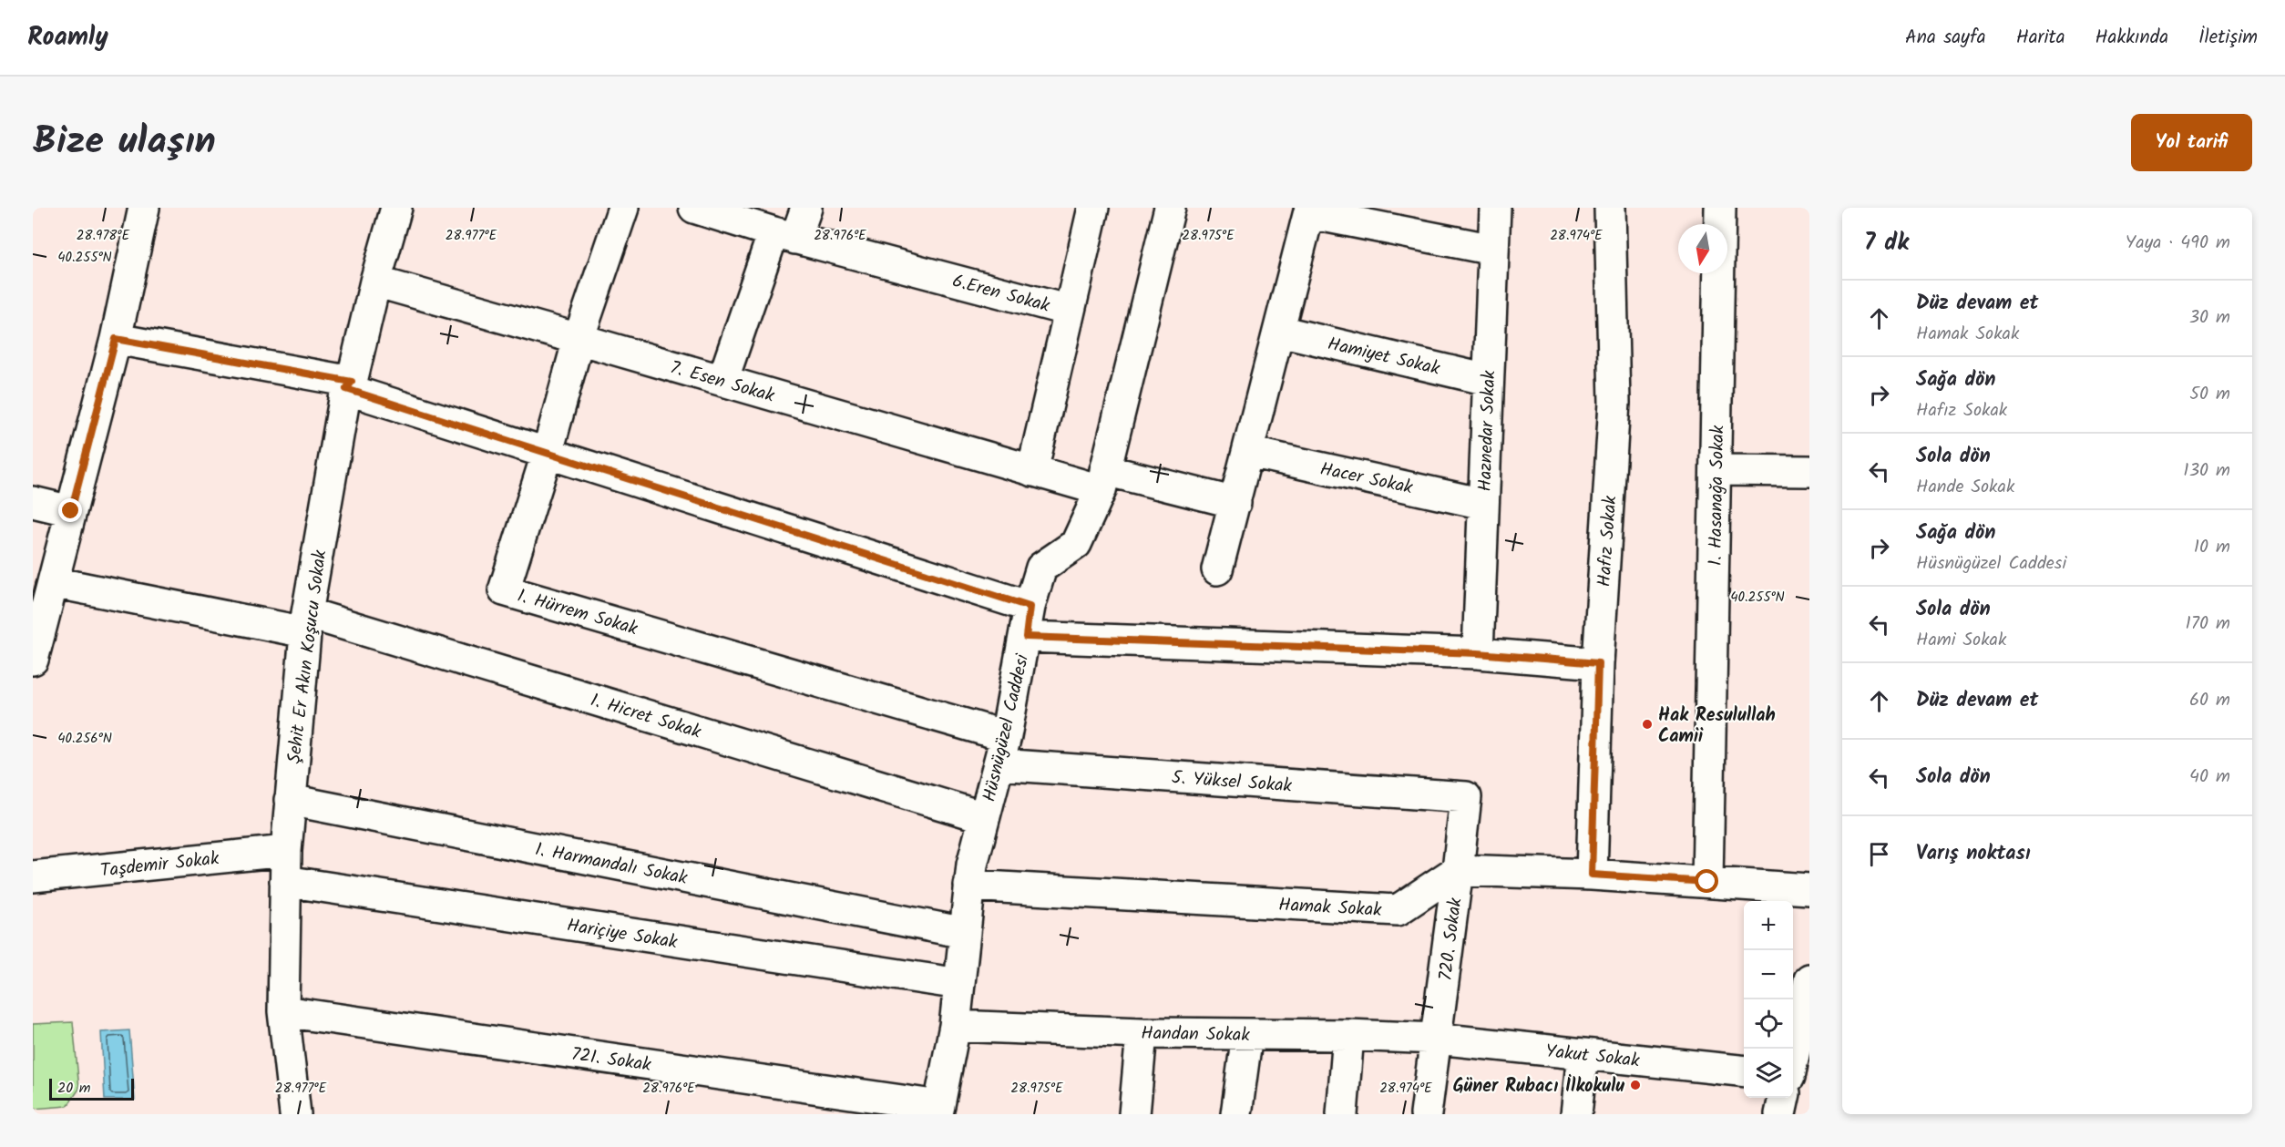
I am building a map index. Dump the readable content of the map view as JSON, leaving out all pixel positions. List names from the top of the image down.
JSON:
{
  "streets": {
    "street": [
      "6.Eren Sokak",
      "Hamiyet Sokak",
      "7. Esen Sokak",
      "Haznedar Sokak",
      "Hacer Sokak",
      "1. Hasanağa Sokak",
      "Hafız Sokak",
      "1. Hürrem Sokak",
      "Şehit Er Akın Koşucu Sokak",
      "1. Hicret Sokak",
      "Hüsnügüzel Caddesi",
      "5. Yüksel Sokak",
      "1. Harmandalı Sokak",
      "Taşdemir Sokak",
      "Hamak Sokak",
      "Hariçiye Sokak",
      "720. Sokak",
      "Handan Sokak",
      "Yakut Sokak",
      "721. Sokak"
    ]
  },
  "crossings": [
    ["6.Eren Sokak", "7. Esen Sokak"],
    ["Hamiyet Sokak", "Haznedar Sokak"],
    ["7. Esen Sokak", "1. Hürrem Sokak"],
    ["7. Esen Sokak", "Şehit Er Akın Koşucu Sokak"],
    ["7. Esen Sokak", "Hüsnügüzel Caddesi"],
    ["Haznedar Sokak", "Hacer Sokak"],
    ["1. Hürrem Sokak", "Hüsnügüzel Caddesi"],
    ["1. Hürrem Sokak", "5. Yüksel Sokak"],
    ["Şehit Er Akın Koşucu Sokak", "1. Hicret Sokak"],
    ["Şehit Er Akın Koşucu Sokak", "1. Harmandalı Sokak"],
    ["Şehit Er Akın Koşucu Sokak", "Taşdemir Sokak"],
    ["Şehit Er Akın Koşucu Sokak", "Hariçiye Sokak"],
    ["Şehit Er Akın Koşucu Sokak", "721. Sokak"],
    ["1. Hicret Sokak", "Hüsnügüzel Caddesi"],
    ["Hüsnügüzel Caddesi", "5. Yüksel Sokak"],
    ["Hüsnügüzel Caddesi", "1. Harmandalı Sokak"],
    ["Hüsnügüzel Caddesi", "Hamak Sokak"],
    ["Hüsnügüzel Caddesi", "Hariçiye Sokak"],
    ["Hüsnügüzel Caddesi", "Handan Sokak"],
    ["Hüsnügüzel Caddesi", "721. Sokak"],
    ["5. Yüksel Sokak", "720. Sokak"],
    ["Hamak Sokak", "720. Sokak"],
    ["720. Sokak", "Handan Sokak"],
    ["720. Sokak", "Yakut Sokak"],
    ["Handan Sokak", "Yakut Sokak"]
  ],
  "places": ["Hak Resulullah Camii", "Güner Rubacı İlkokulu"],
  "scale_bar": "20 m",
  "north": "bottom",
  "page": {
    "header": "Roamly",
    "nav": [
      "Ana sayfa",
      "Harita",
      "Hakkında",
      "İletişim"
    ],
    "title": "Bize ulaşın",
    "buttons": "Yol tarifi",
    "heading": ["7 dk", "Yaya · 490 m"],
    "list": [
      ["Düz devam et", "Hamak Sokak", "30 m"],
      ["Sağa dön", "Hafız Sokak", "50 m"],
      ["Sola dön", "Hande Sokak", "130 m"],
      ["Sağa dön", "Hüsnügüzel Caddesi", "10 m"],
      ["Sola dön", "Hami Sokak", "170 m"],
      ["Düz devam et", "60 m"],
      ["Sola dön", "40 m"],
      "Varış noktası"
    ],
    "map_buttons": ["+", "−"],
    "scale": "20 m"
  },
  "coordinates": [
    "28.978°E",
    "28.977°E",
    "28.976°E",
    "28.975°E",
    "28.974°E",
    "40.255°N",
    "40.256°N"
  ]
}
